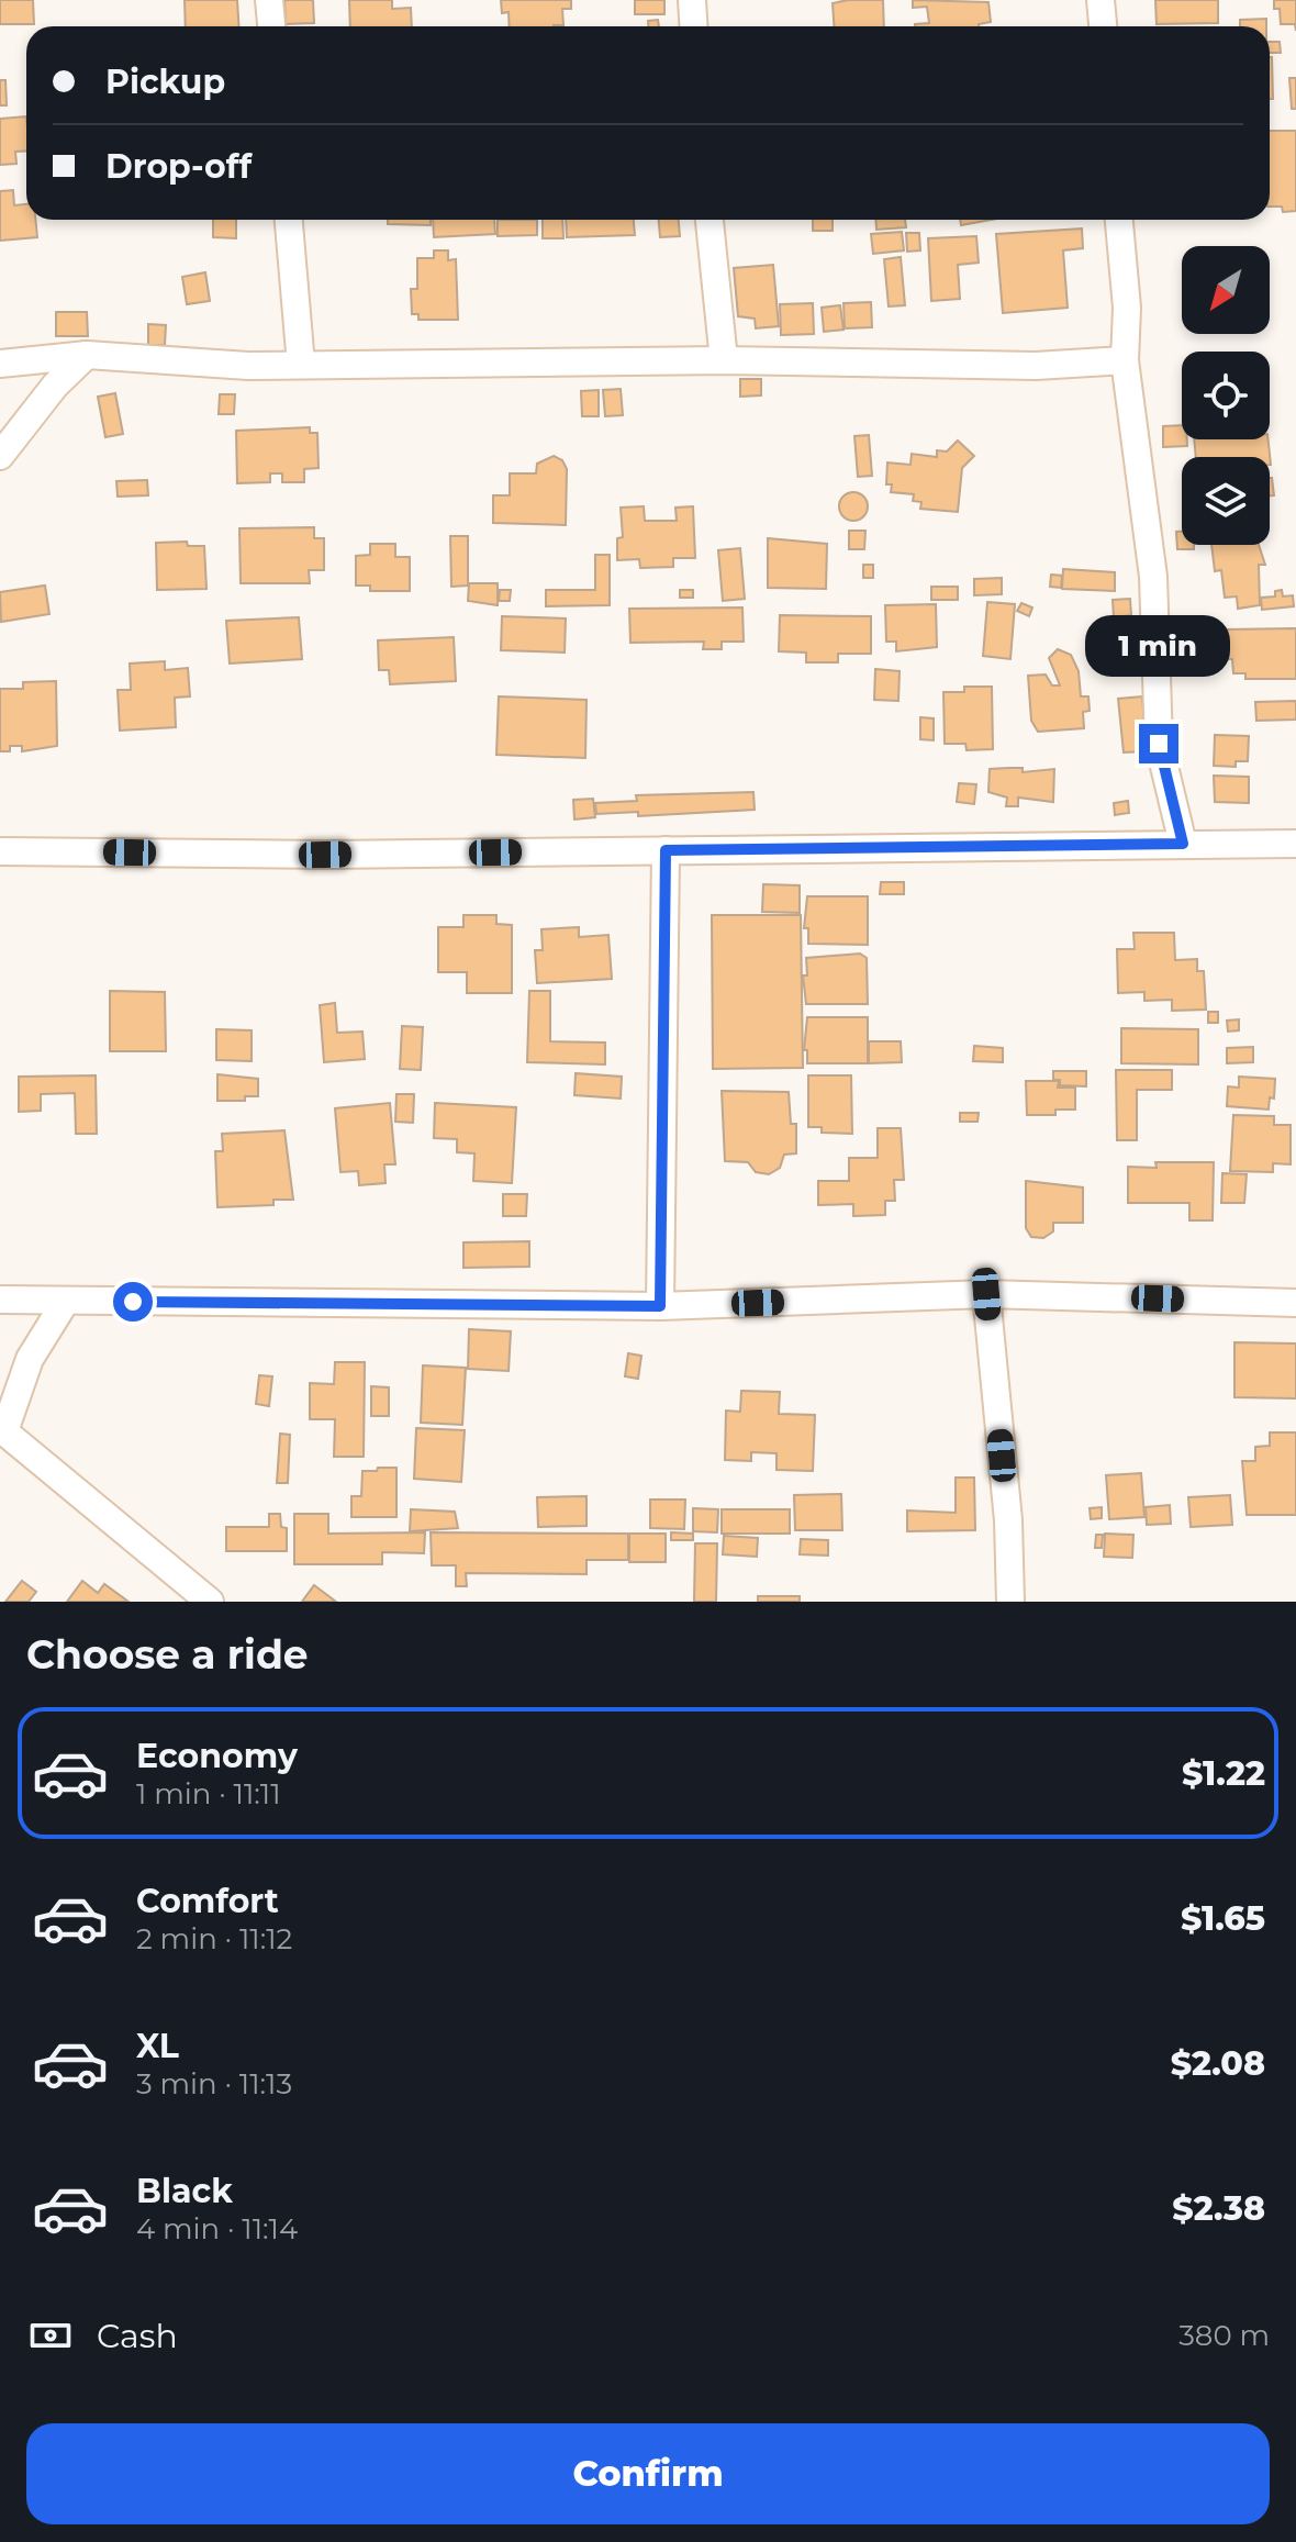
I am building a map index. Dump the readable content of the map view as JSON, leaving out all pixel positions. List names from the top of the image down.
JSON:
{
  "north": "bottom left",
  "page": {
    "banner": ["Pickup", "Drop-off"],
    "bubble": "1 min",
    "heading": "Choose a ride",
    "list": [
      {
        "name": "Economy",
        "note": "1 min · 11:11",
        "value": "$1.22"
      },
      {
        "name": "Comfort",
        "note": "2 min · 11:12",
        "value": "$1.65"
      },
      {
        "name": "XL",
        "note": "3 min · 11:13",
        "value": "$2.08"
      },
      {
        "name": "Black",
        "note": "4 min · 11:14",
        "value": "$2.38"
      }
    ],
    "pay": ["Cash", "380 m"],
    "buttons": "Confirm"
  }
}
